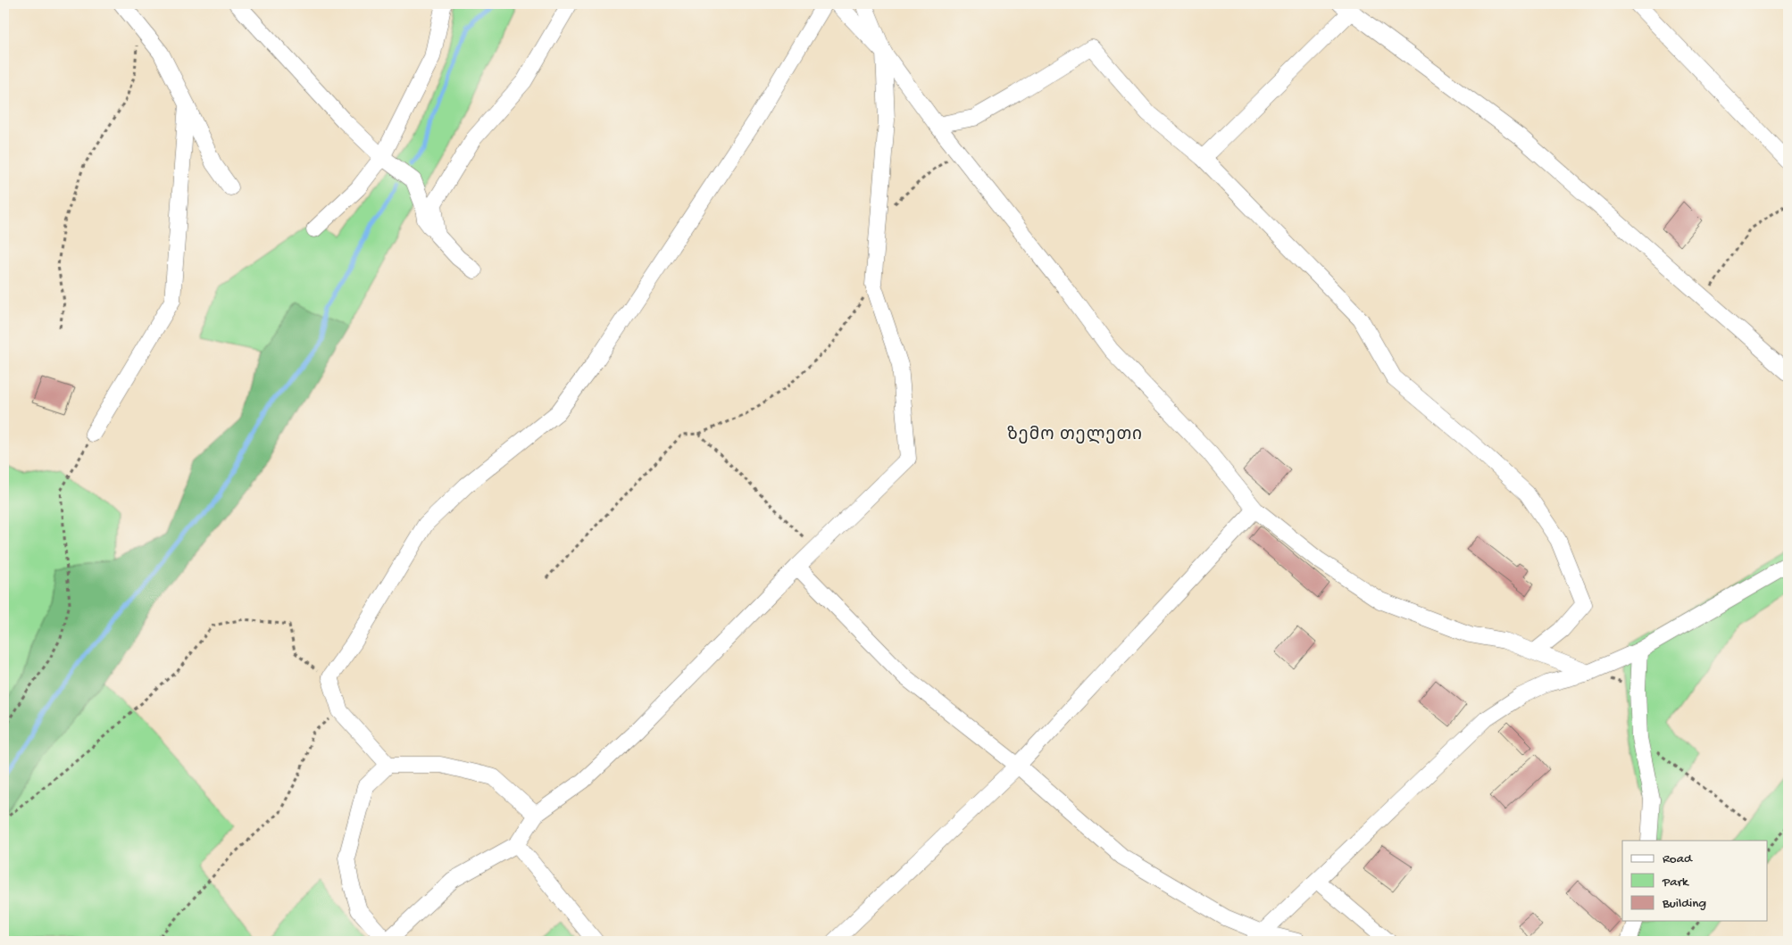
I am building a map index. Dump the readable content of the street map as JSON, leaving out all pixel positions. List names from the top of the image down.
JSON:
{
  "districts": ["ზემო თელეთი"],
  "legend": ["Road", "Park", "Building"]
}
